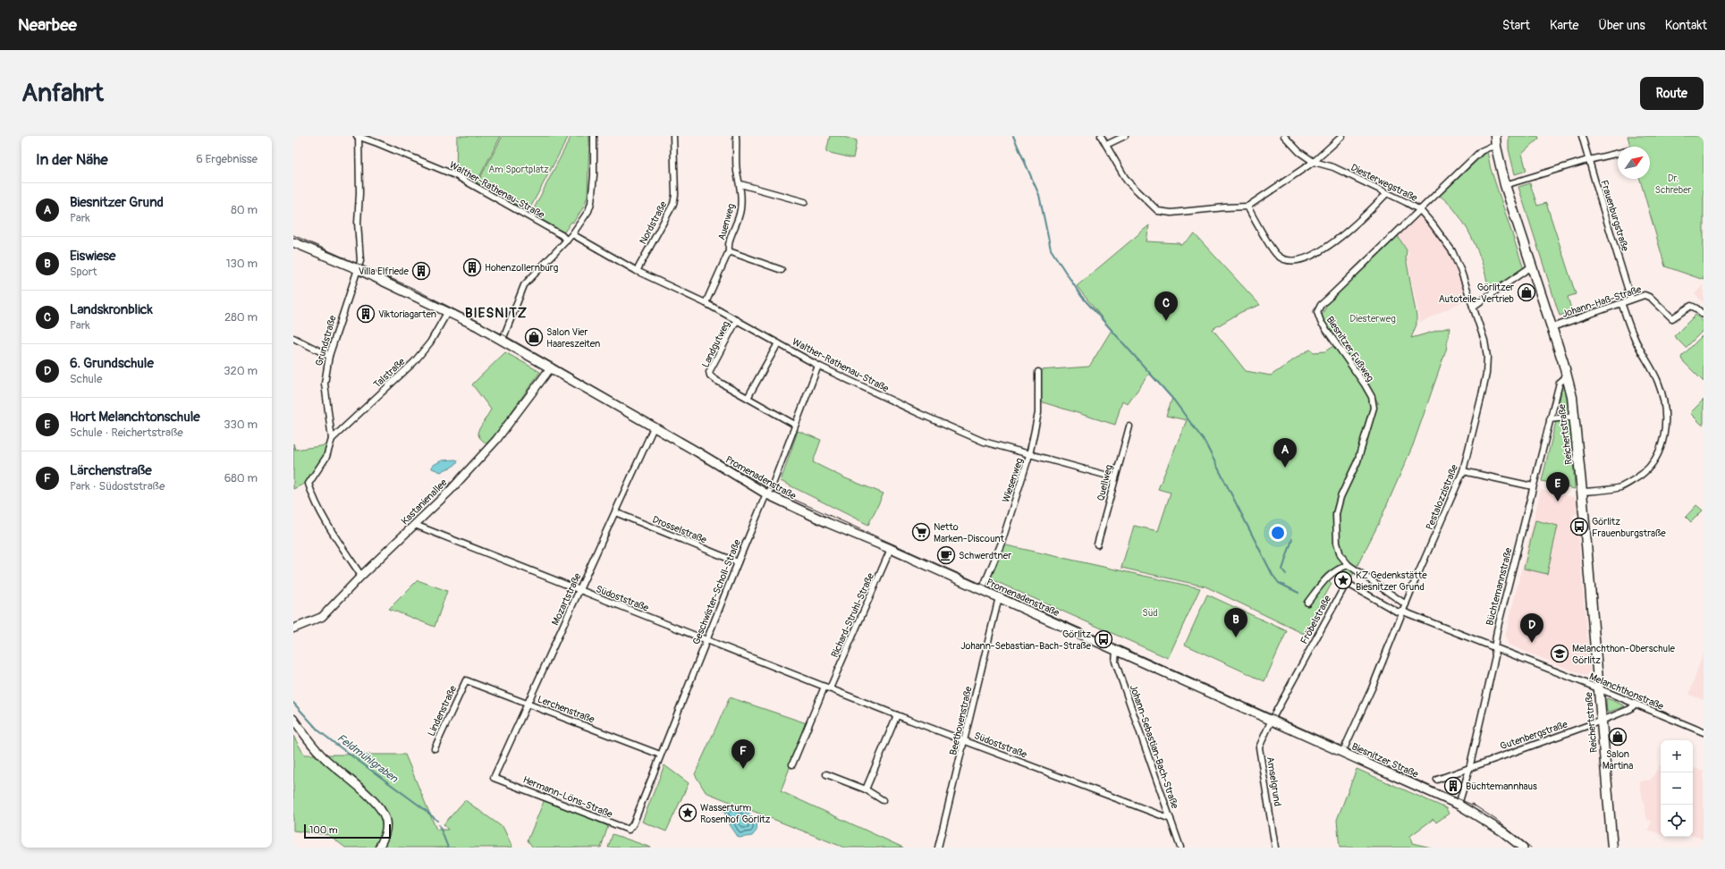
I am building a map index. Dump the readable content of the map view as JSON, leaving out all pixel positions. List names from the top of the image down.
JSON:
{
  "streets": {
    "main road": ["Reichertstraße", "Promenadenstraße", "Biesnitzer Straße"],
    "street": [
      "Diesterwegstraße",
      "Walther-Rathenau-Straße",
      "Frauenburgstraße",
      "Auenweg",
      "Nordstraße",
      "Johann-Haß-Straße",
      "Grundstraße",
      "Landgutweg",
      "Biesnitzer Fußweg",
      "Talstraße",
      "Wiesenweg",
      "Quellweg",
      "Pestalozzistraße",
      "Kastanienallee",
      "Drosselstraße",
      "Büchtemannstraße",
      "Geschwister-Scholl-Straße",
      "Südoststraße",
      "Mozartstraße",
      "Richard-Struhl-Straße",
      "Fröbelstraße",
      "Melanchthonstraße",
      "Lerchenstraße",
      "Lindenstraße",
      "Beethovenstraße",
      "Gutenbergstraße",
      "Johann-Sebastian-Bach-Straße",
      "Amselgrund",
      "Hermann-Löns-Straße"
    ]
  },
  "crossings": [
    ["Diesterwegstraße", "Biesnitzer Fußweg"],
    ["Diesterwegstraße", "Pestalozzistraße"],
    ["Walther-Rathenau-Straße", "Nordstraße"],
    ["Walther-Rathenau-Straße", "Grundstraße"],
    ["Walther-Rathenau-Straße", "Landgutweg"],
    ["Walther-Rathenau-Straße", "Wiesenweg"],
    ["Walther-Rathenau-Straße", "Quellweg"],
    ["Walther-Rathenau-Straße", "Geschwister-Scholl-Straße"],
    ["Frauenburgstraße", "Johann-Haß-Straße"],
    ["Johann-Haß-Straße", "Reichertstraße"],
    ["Grundstraße", "Talstraße"],
    ["Grundstraße", "Promenadenstraße"],
    ["Grundstraße", "Kastanienallee"],
    ["Landgutweg", "Geschwister-Scholl-Straße"],
    ["Biesnitzer Fußweg", "Reichertstraße"],
    ["Talstraße", "Promenadenstraße"],
    ["Reichertstraße", "Büchtemannstraße"],
    ["Reichertstraße", "Melanchthonstraße"],
    ["Reichertstraße", "Gutenbergstraße"],
    ["Promenadenstraße", "Wiesenweg"],
    ["Promenadenstraße", "Kastanienallee"],
    ["Promenadenstraße", "Geschwister-Scholl-Straße"],
    ["Promenadenstraße", "Mozartstraße"],
    ["Promenadenstraße", "Richard-Struhl-Straße"],
    ["Promenadenstraße", "Beethovenstraße"],
    ["Promenadenstraße", "Johann-Sebastian-Bach-Straße"],
    ["Promenadenstraße", "Biesnitzer Straße"],
    ["Pestalozzistraße", "Fröbelstraße"],
    ["Pestalozzistraße", "Melanchthonstraße"],
    ["Pestalozzistraße", "Biesnitzer Straße"],
    ["Kastanienallee", "Südoststraße"],
    ["Drosselstraße", "Geschwister-Scholl-Straße"],
    ["Drosselstraße", "Mozartstraße"],
    ["Büchtemannstraße", "Melanchthonstraße"],
    ["Büchtemannstraße", "Gutenbergstraße"],
    ["Büchtemannstraße", "Biesnitzer Straße"],
    ["Geschwister-Scholl-Straße", "Südoststraße"],
    ["Geschwister-Scholl-Straße", "Lerchenstraße"],
    ["Geschwister-Scholl-Straße", "Hermann-Löns-Straße"],
    ["Südoststraße", "Mozartstraße"],
    ["Südoststraße", "Richard-Struhl-Straße"],
    ["Südoststraße", "Beethovenstraße"],
    ["Südoststraße", "Johann-Sebastian-Bach-Straße"],
    ["Mozartstraße", "Lerchenstraße"],
    ["Mozartstraße", "Hermann-Löns-Straße"],
    ["Fröbelstraße", "Melanchthonstraße"],
    ["Fröbelstraße", "Biesnitzer Straße"],
    ["Fröbelstraße", "Amselgrund"],
    ["Melanchthonstraße", "Gutenbergstraße"],
    ["Lerchenstraße", "Lindenstraße"],
    ["Biesnitzer Straße", "Amselgrund"]
  ],
  "districts": ["BIESNITZ"],
  "water": ["Feldmühlgraben"],
  "parks": [
    "Am Sportplatz",
    "Dr. Schreber",
    "Diesterweg",
    "Süd"
  ],
  "places": {
    "building": [
      "Hohenzollernburg",
      "Villa Elfriede",
      "Viktoriagarten",
      "Büchtemannhaus"
    ],
    "shop": ["Görlitzer Autoteile-Vertrieb", "Salon Vier Haareszeiten", "Salon Martina"],
    "bus stop": ["Görlitz Frauenburgstraße", "Görlitz Johann-Sebastian-Bach-Straße"],
    "supermarket": ["Netto Marken-Discount"],
    "cafe": ["Schwerdtner"],
    "place": ["KZ Gedenkstätte Biesnitzer Grund", "Wasserturm Rosenhof Görlitz"],
    "school or university": ["Melanchthon-Oberschule Görlitz"]
  },
  "scale_bar": "100 m",
  "north": "top right",
  "page": {
    "header": "Nearbee",
    "nav": [
      "Start",
      "Karte",
      "Über uns",
      "Kontakt"
    ],
    "buttons": "Route",
    "title": "Anfahrt",
    "heading": ["In der Nähe", "6 Ergebnisse"],
    "list": [
      {
        "mark": "A",
        "name": "Biesnitzer Grund",
        "note": "Park",
        "value": "80 m"
      },
      {
        "mark": "B",
        "name": "Eiswiese",
        "note": "Sport",
        "value": "130 m"
      },
      {
        "mark": "C",
        "name": "Landskronblick",
        "note": "Park",
        "value": "280 m"
      },
      {
        "mark": "D",
        "name": "6. Grundschule",
        "note": "Schule",
        "value": "320 m"
      },
      {
        "mark": "E",
        "name": "Hort Melanchtonschule",
        "note": "Schule · Reichertstraße",
        "value": "330 m"
      },
      {
        "mark": "F",
        "name": "Lärchenstraße",
        "note": "Park · Südoststraße",
        "value": "680 m"
      }
    ],
    "pins": [
      "C",
      "A",
      "E",
      "B",
      "D",
      "F"
    ],
    "map_buttons": ["+", "−"],
    "scale": "100 m"
  }
}
